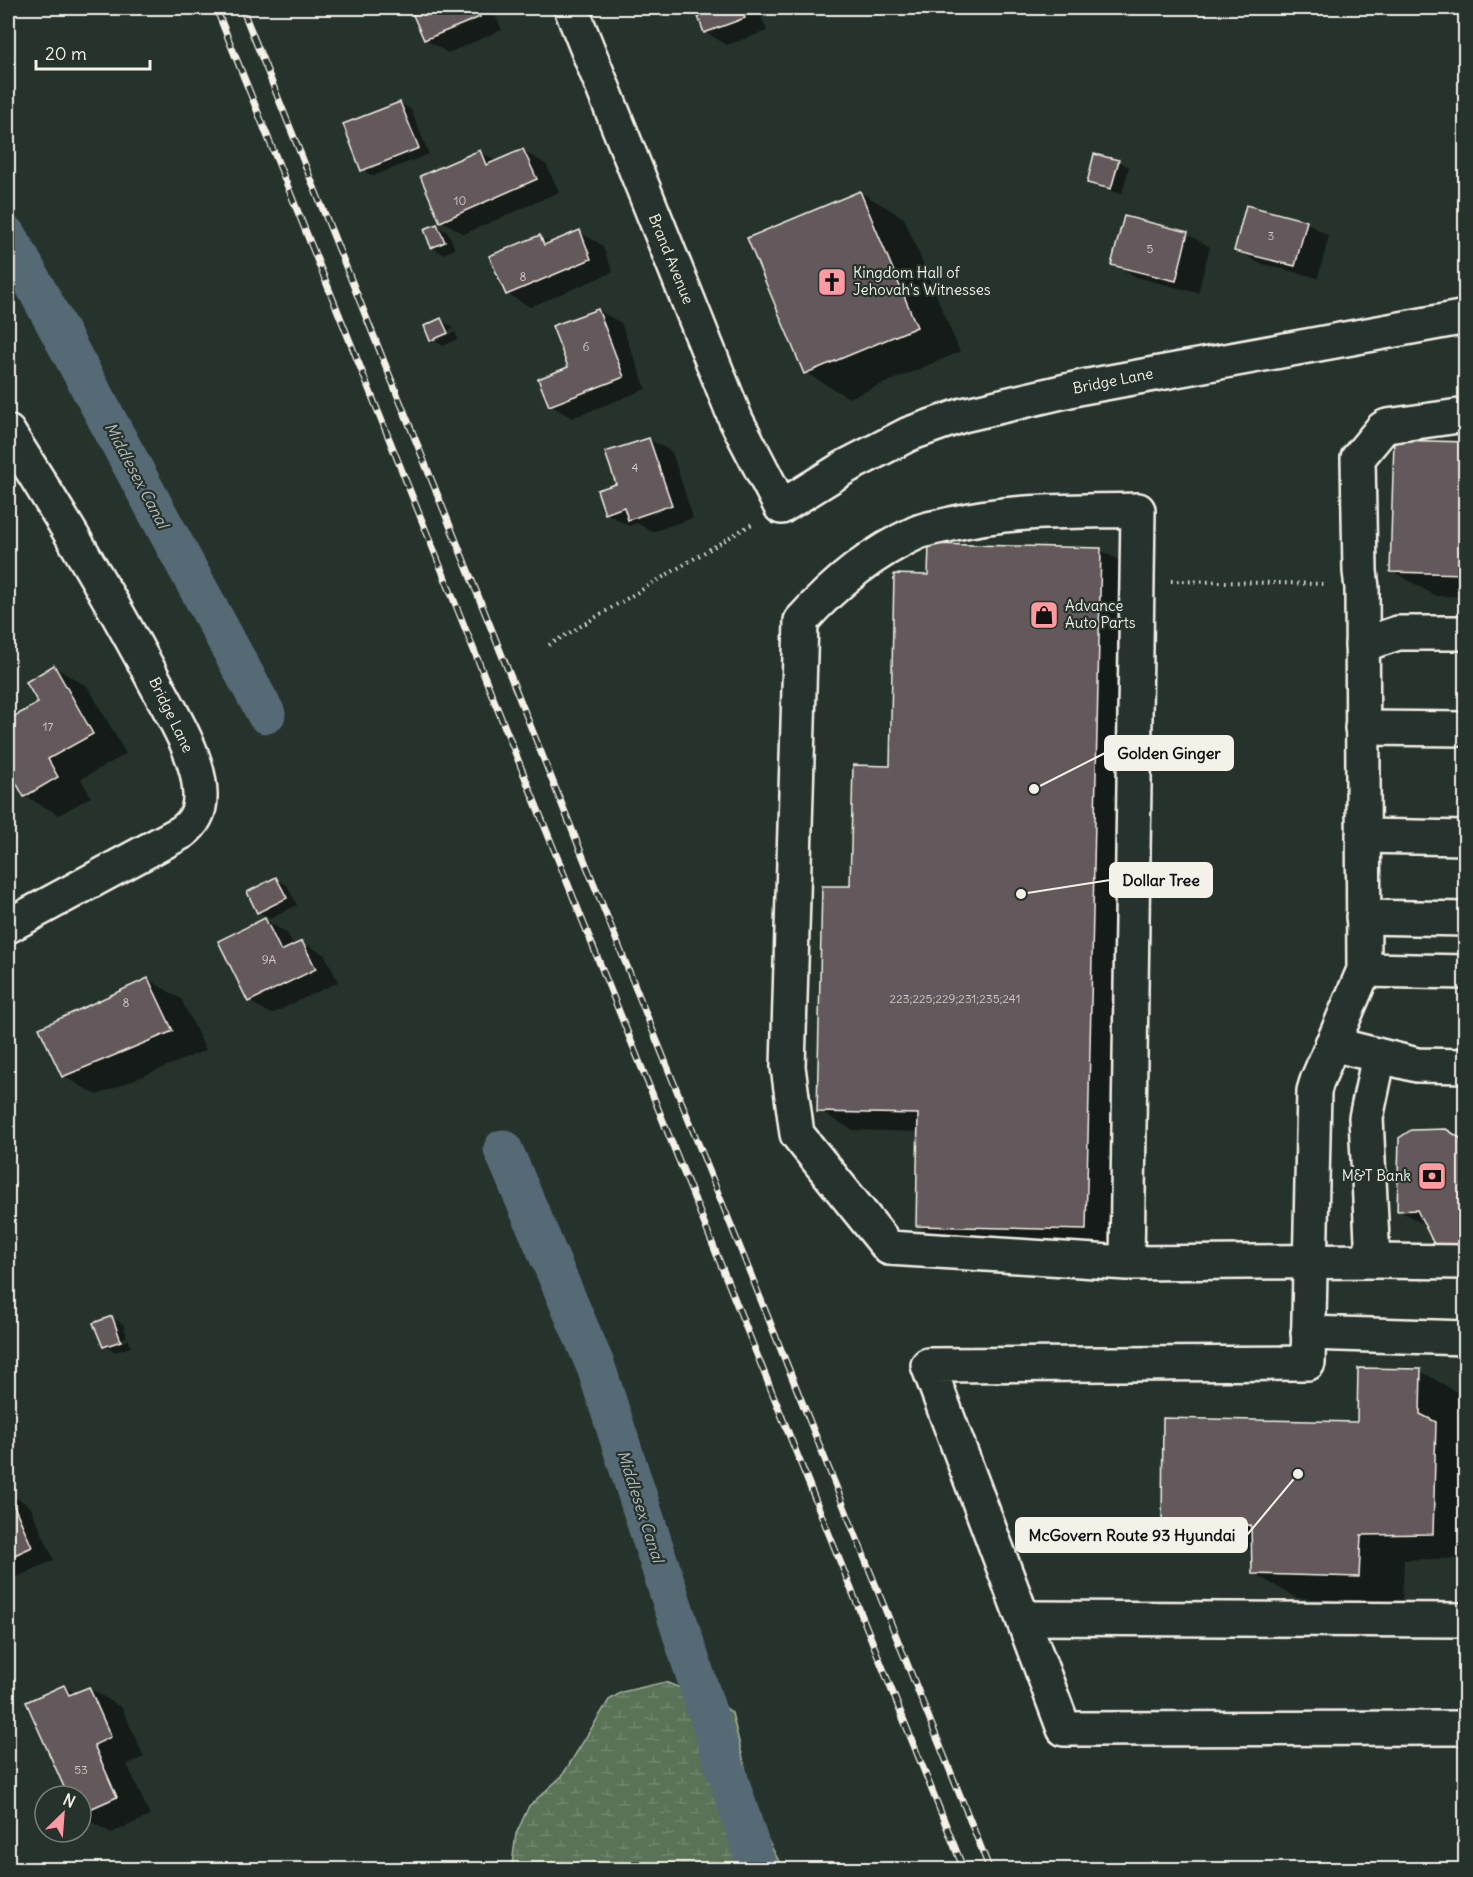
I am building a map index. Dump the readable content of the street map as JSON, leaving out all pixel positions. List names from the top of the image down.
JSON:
{
  "streets": {
    "street": ["Brand Avenue", "Bridge Lane"]
  },
  "crossings": [
    ["Brand Avenue", "Bridge Lane"]
  ],
  "water": ["Middlesex Canal"],
  "places": {
    "church": ["Kingdom Hall of Jehovah's Witnesses"],
    "shop": ["Advance Auto Parts"],
    "other": ["Golden Ginger", "Dollar Tree", "McGovern Route 93 Hyundai"],
    "bank": ["M&T Bank"]
  },
  "house_numbers": [
    "10",
    "3",
    "5",
    "8",
    "6",
    "4",
    "17",
    "9A",
    "223;225;229;231;235;241",
    "8",
    "53"
  ],
  "scale_bar": "20 m",
  "north": "top right"
}
